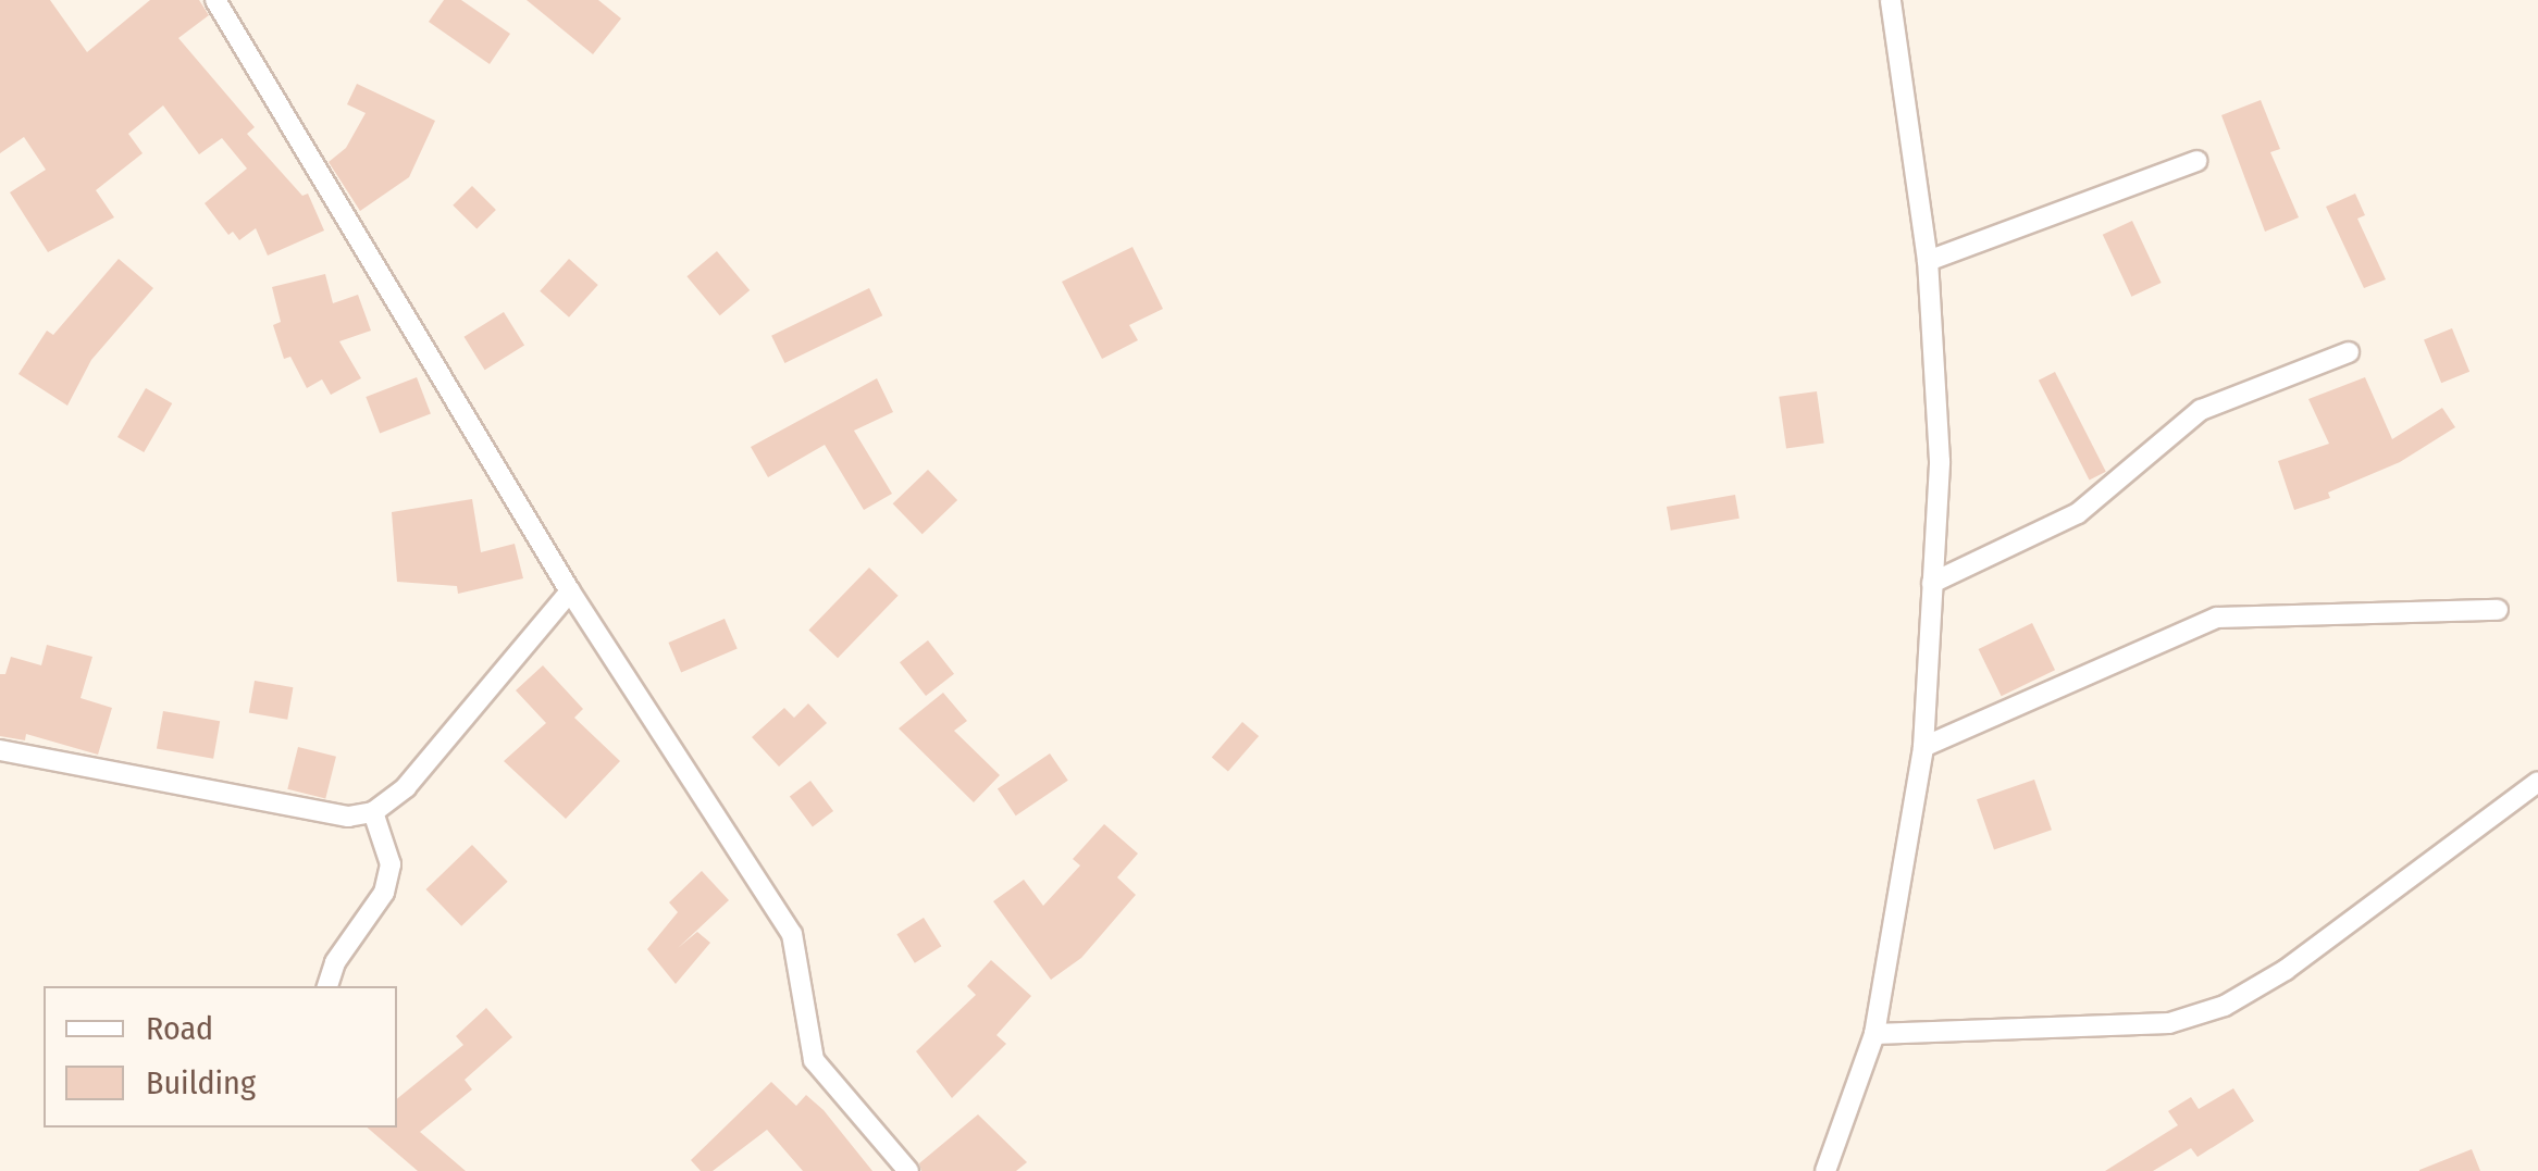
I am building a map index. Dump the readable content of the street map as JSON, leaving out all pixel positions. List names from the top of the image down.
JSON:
{
  "legend": ["Road", "Building"]
}
